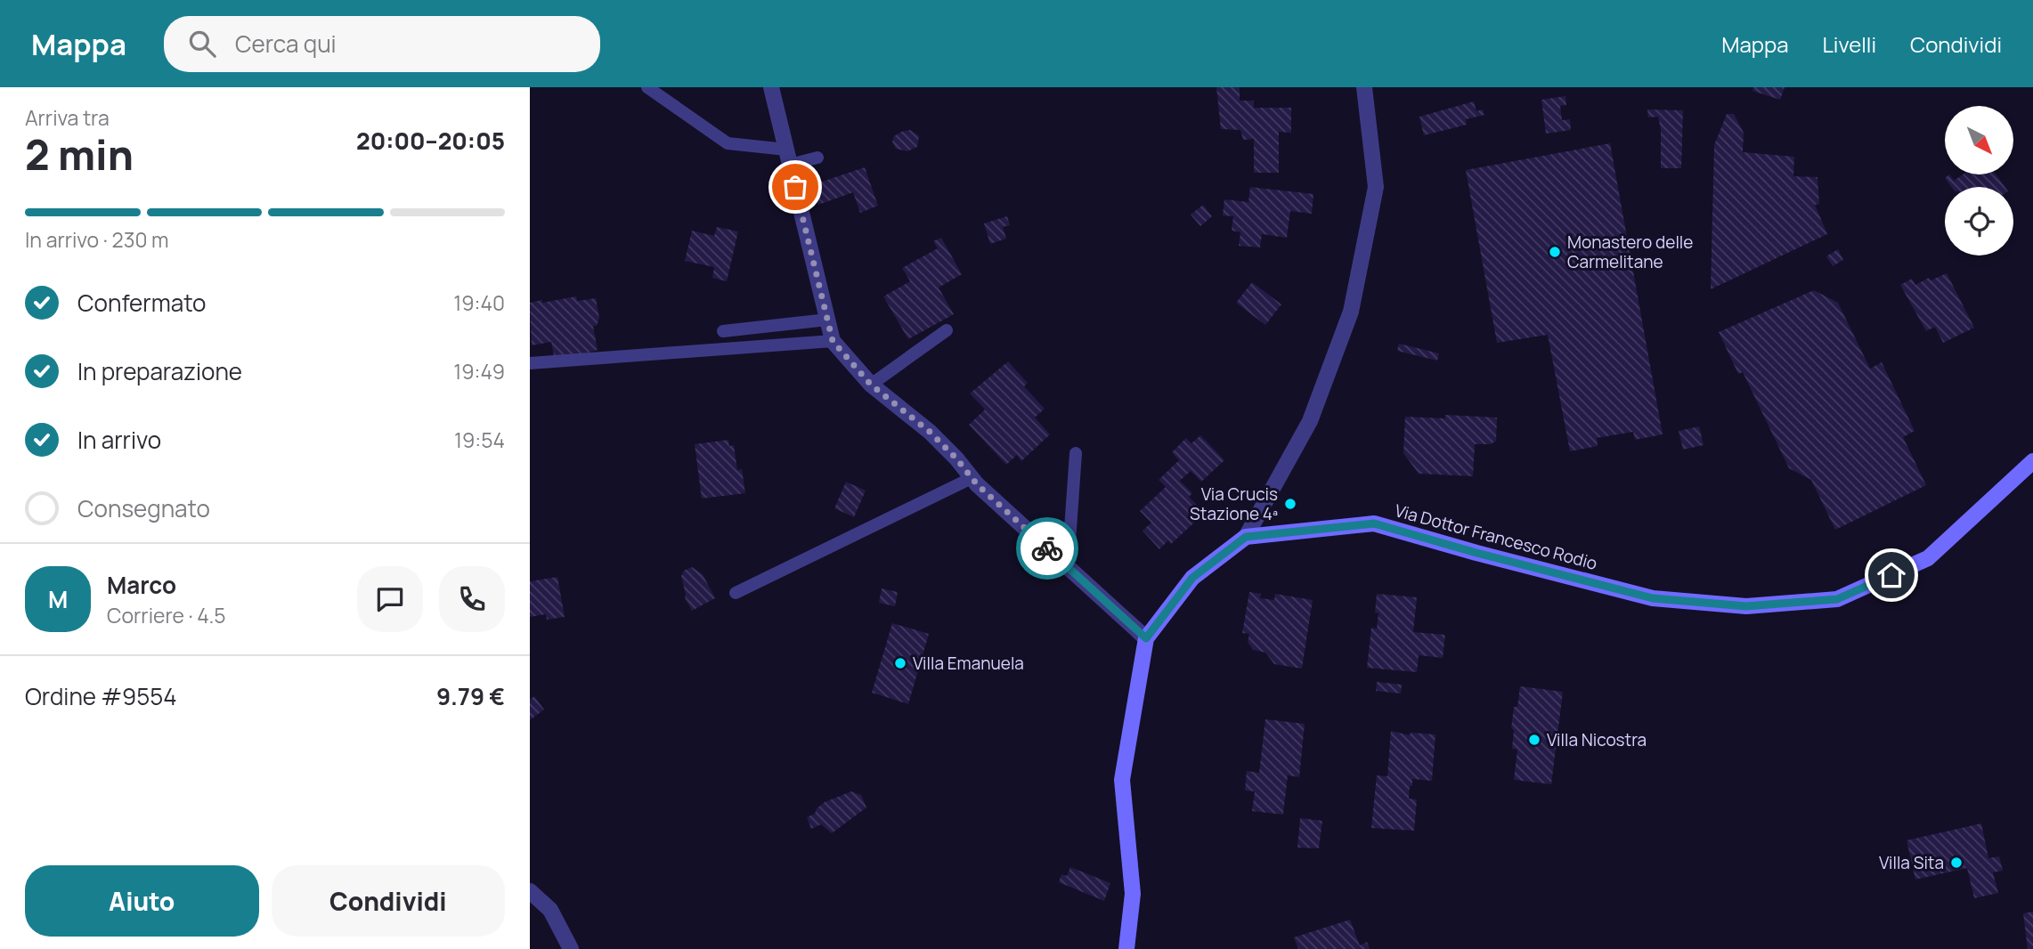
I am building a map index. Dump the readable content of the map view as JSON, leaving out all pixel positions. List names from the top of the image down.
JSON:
{
  "streets": {
    "main road": ["Via Dottor Francesco Rodio"]
  },
  "places": [
    "Monastero delle Carmelitane",
    "Via Crucis Stazione 4ª",
    "Villa Emanuela",
    "Villa Nicostra",
    "Villa Sita"
  ],
  "north": "bottom right",
  "page": {
    "header": "Mappa",
    "search": "Cerca qui",
    "nav": ["Mappa", "Livelli", "Condividi"],
    "heading": ["2 min", "Arriva tra", "20:00–20:05"],
    "panel": [
      "Marco",
      "Corriere · 4.5",
      "Ordine #9554",
      "9.79 €"
    ],
    "bar": "In arrivo · 230 m",
    "list": [
      ["Confermato", "19:40"],
      ["In preparazione", "19:49"],
      ["In arrivo", "19:54"],
      "Consegnato"
    ],
    "round": "M",
    "buttons": ["Aiuto", "Condividi"]
  }
}
